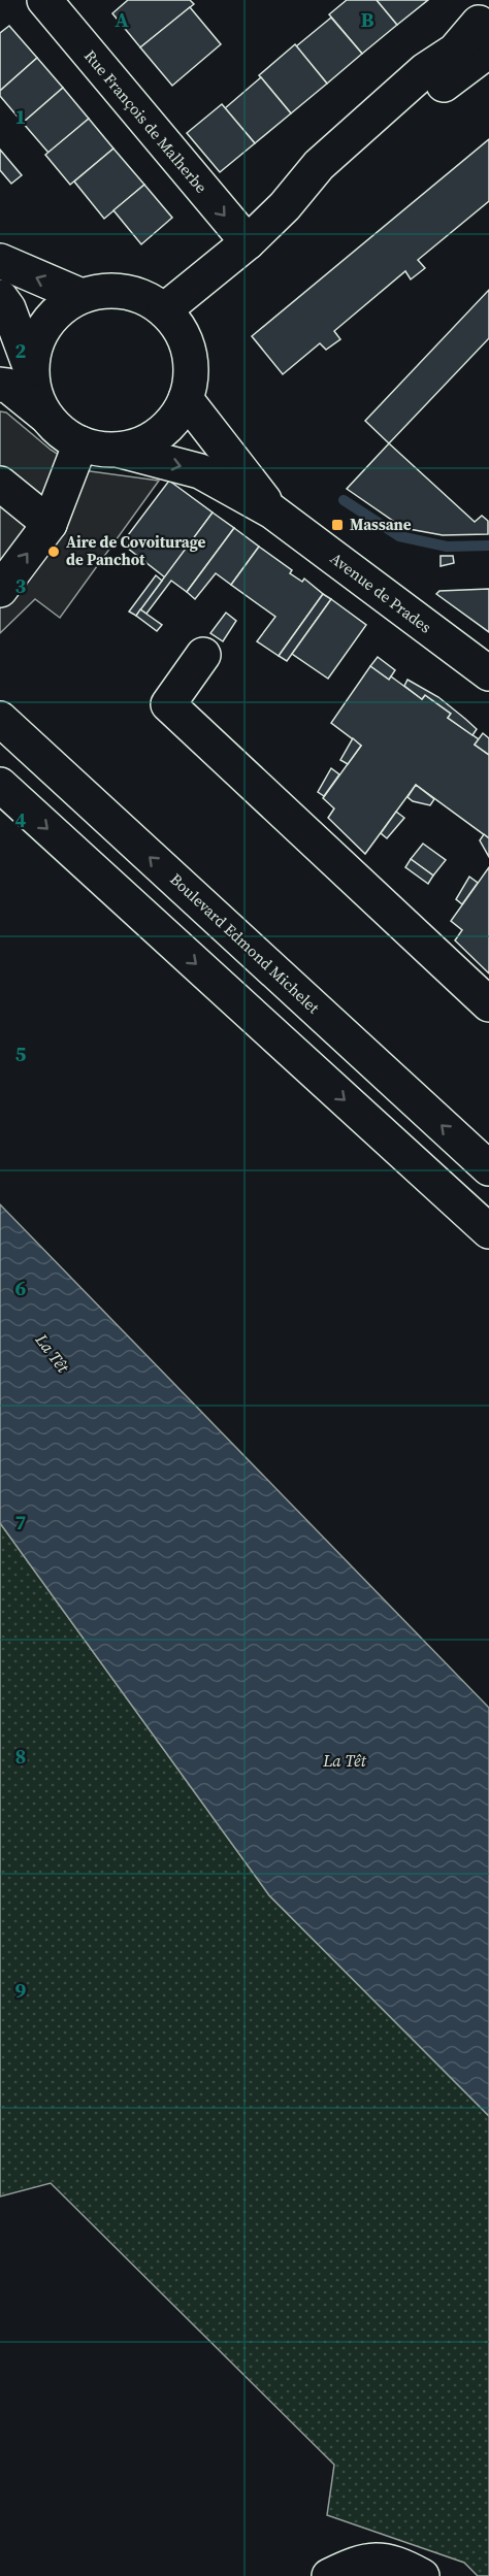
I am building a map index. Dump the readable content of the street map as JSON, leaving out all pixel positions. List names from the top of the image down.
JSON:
{
  "streets": {
    "main road": ["Rue François de Malherbe", "Avenue de Prades", "Boulevard Edmond Michelet"]
  },
  "water": ["La Têt"],
  "places": {
    "transit": ["Massane"],
    "other": ["Aire de Covoiturage de Panchot"]
  },
  "grid": {
    "columns": ["A", "B"],
    "rows": [
      "1",
      "2",
      "3",
      "4",
      "5",
      "6",
      "7",
      "8",
      "9"
    ]
  }
}
